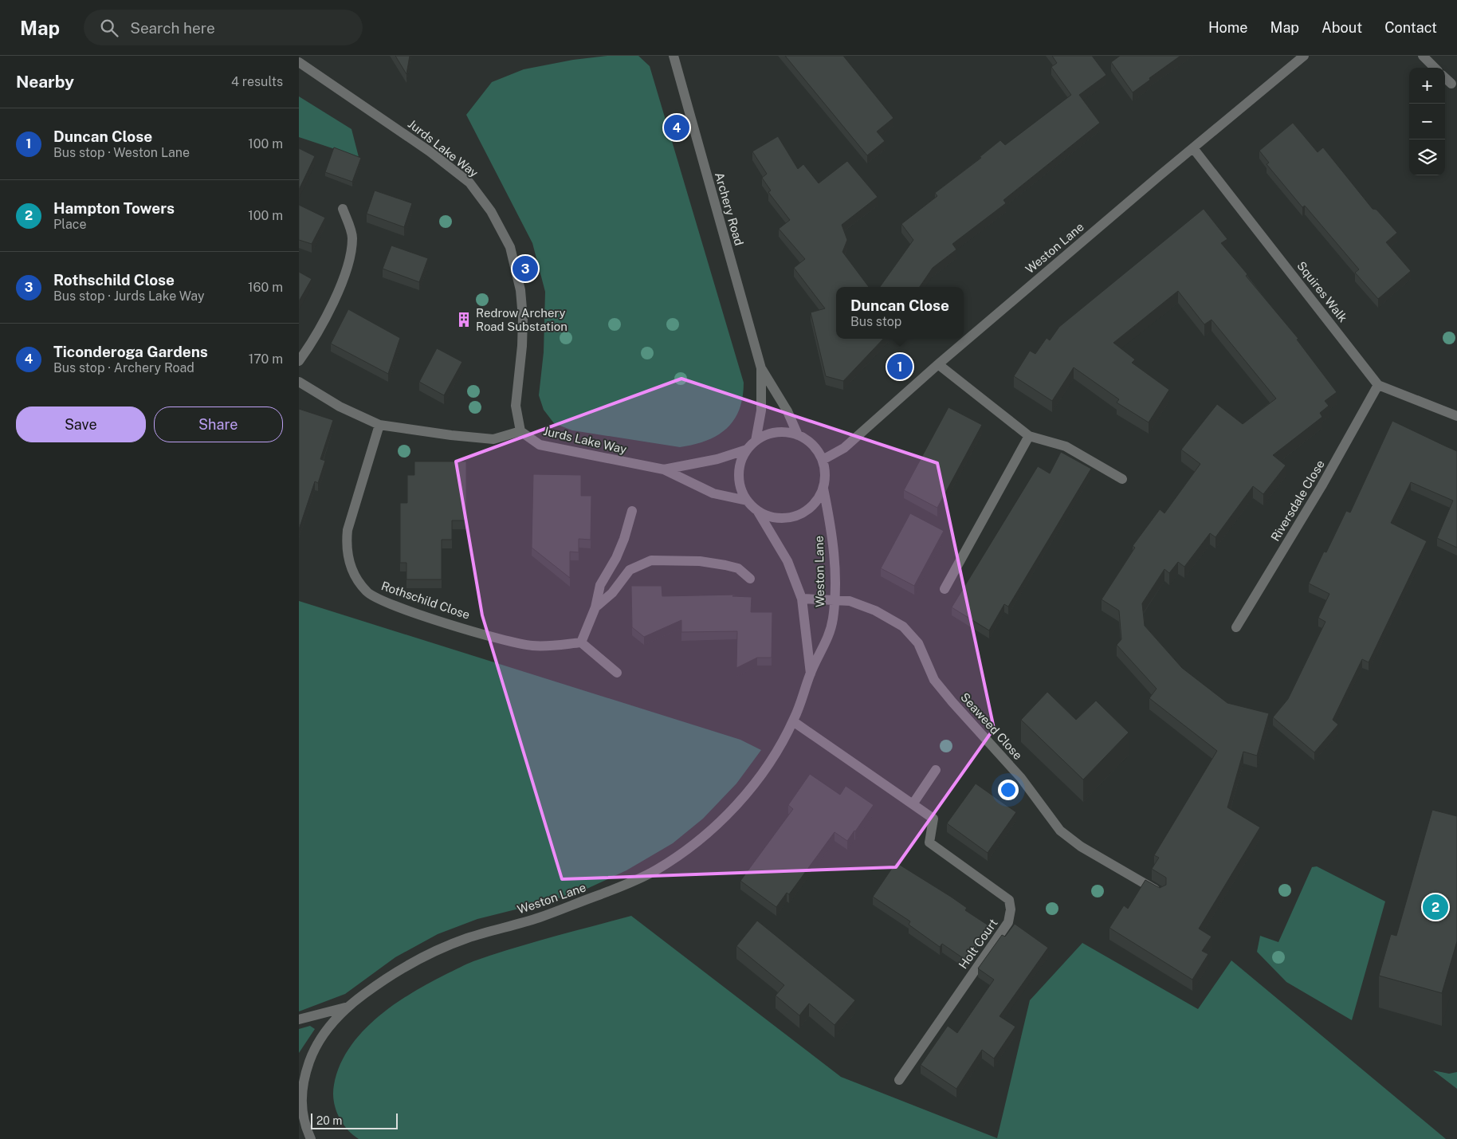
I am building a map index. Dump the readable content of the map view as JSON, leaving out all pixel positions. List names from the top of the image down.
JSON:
{
  "streets": {
    "street": [
      "Jurds Lake Way",
      "Archery Road",
      "Weston Lane",
      "Squires Walk",
      "Riversdale Close",
      "Rothschild Close",
      "Seaweed Close",
      "Holt Court"
    ]
  },
  "crossings": [
    ["Jurds Lake Way", "Archery Road"],
    ["Jurds Lake Way", "Weston Lane"],
    ["Archery Road", "Weston Lane"],
    ["Weston Lane", "Squires Walk"],
    ["Weston Lane", "Seaweed Close"],
    ["Weston Lane", "Holt Court"],
    ["Squires Walk", "Riversdale Close"]
  ],
  "places": {
    "building": ["Redrow Archery Road Substation"]
  },
  "scale_bar": "20 m",
  "page": {
    "header": "Map",
    "search": "Search here",
    "nav": [
      "Home",
      "Map",
      "About",
      "Contact"
    ],
    "heading": ["Nearby", "4 results"],
    "map_buttons": ["+", "−"],
    "list": [
      {
        "mark": "1",
        "name": "Duncan Close",
        "note": "Bus stop · Weston Lane",
        "value": "100 m"
      },
      {
        "mark": "2",
        "name": "Hampton Towers",
        "note": "Place",
        "value": "100 m"
      },
      {
        "mark": "3",
        "name": "Rothschild Close",
        "note": "Bus stop · Jurds Lake Way",
        "value": "160 m"
      },
      {
        "mark": "4",
        "name": "Ticonderoga Gardens",
        "note": "Bus stop · Archery Road",
        "value": "170 m"
      }
    ],
    "pins": [
      "4",
      "3",
      "1",
      "2"
    ],
    "popup": ["Duncan Close", "Bus stop"],
    "buttons": ["Save", "Share"],
    "scale": "20 m"
  }
}
